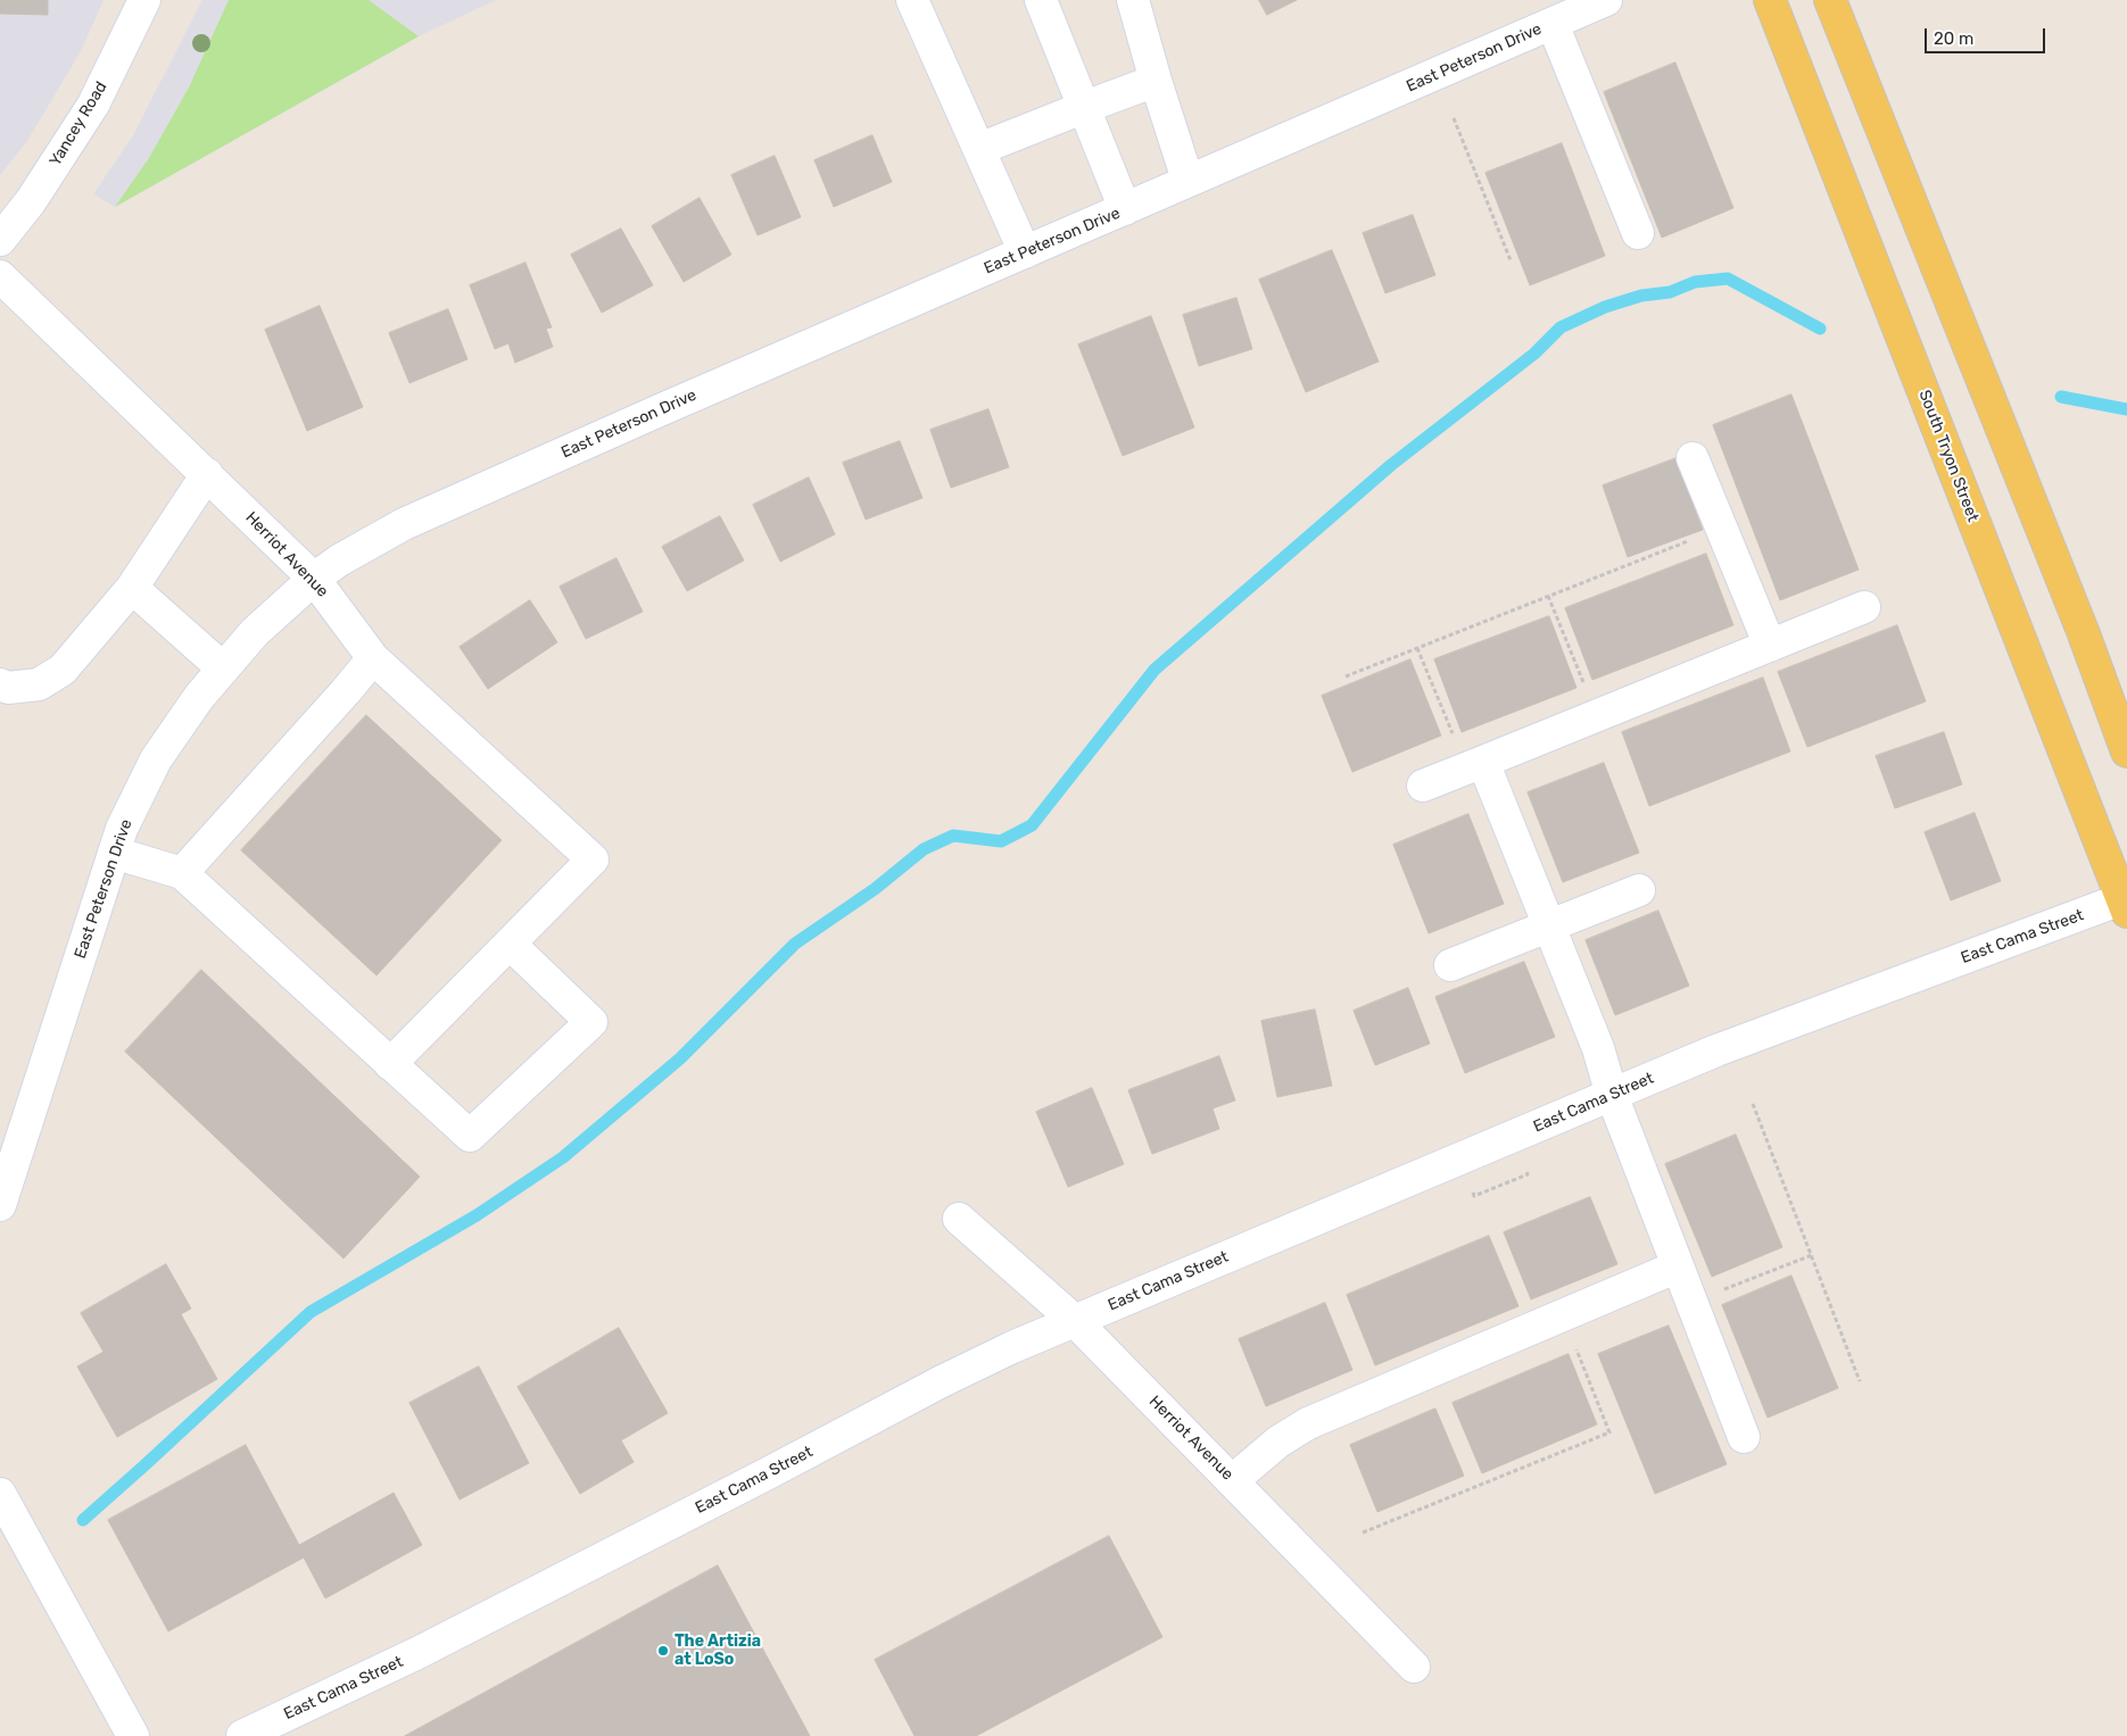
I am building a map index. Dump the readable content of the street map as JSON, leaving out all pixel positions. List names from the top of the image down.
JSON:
{
  "streets": {
    "main road": ["South Tryon Street"],
    "street": [
      "East Peterson Drive",
      "Yancey Road",
      "Herriot Avenue",
      "East Cama Street"
    ]
  },
  "crossings": [
    ["East Peterson Drive", "Herriot Avenue"],
    ["South Tryon Street", "East Cama Street"],
    ["Herriot Avenue", "East Cama Street"]
  ],
  "places": ["The Artizia at LoSo"],
  "scale_bar": "20 m"
}
